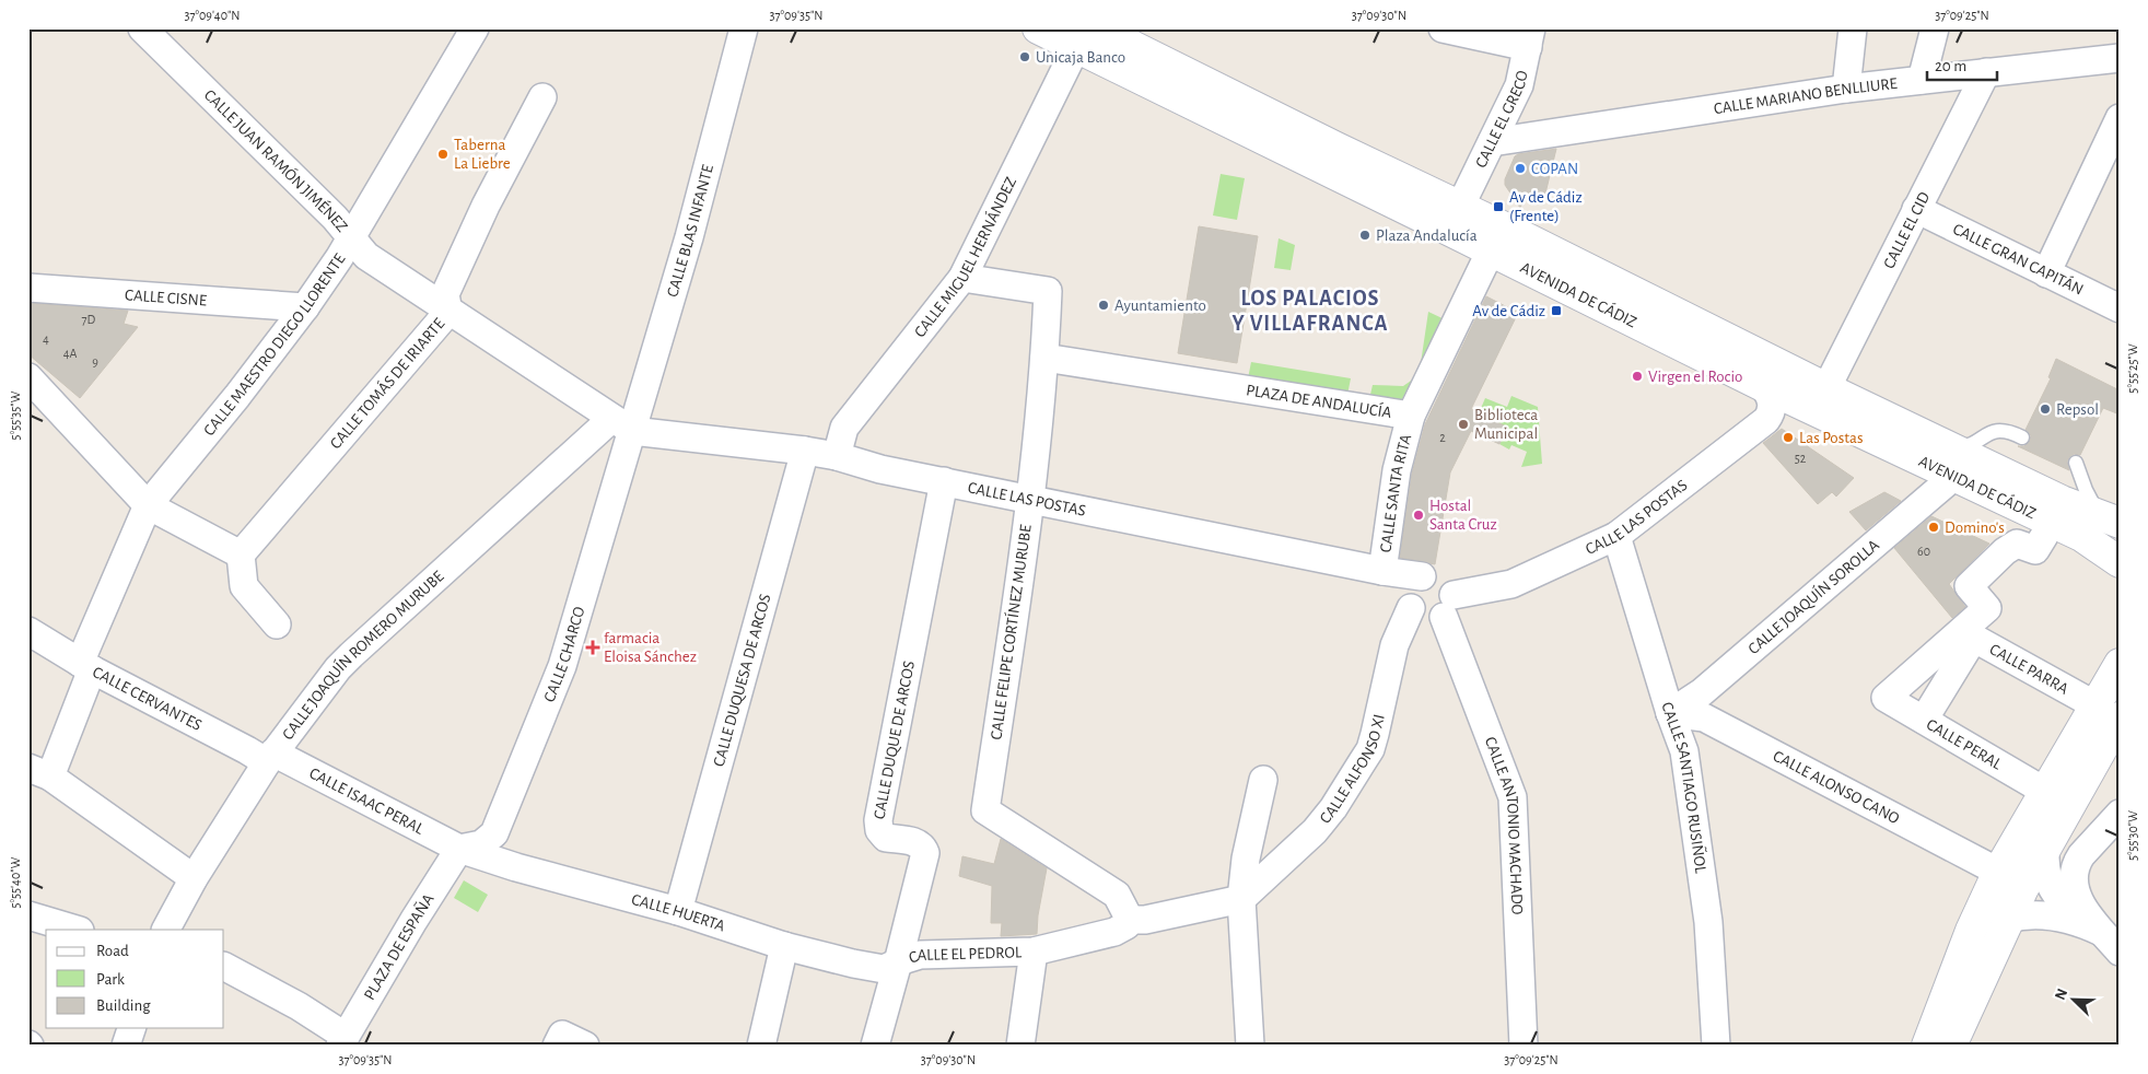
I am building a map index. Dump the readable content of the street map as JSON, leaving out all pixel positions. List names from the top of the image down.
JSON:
{
  "streets": {
    "main road": ["AVENIDA DE CÁDIZ"],
    "street": [
      "CALLE MARIANO BENLLIURE",
      "CALLE EL GRECO",
      "CALLE JUAN RAMÓN JIMÉNEZ",
      "CALLE EL CID",
      "CALLE BLAS INFANTE",
      "CALLE MIGUEL HERNÁNDEZ",
      "CALLE GRAN CAPITÁN",
      "CALLE CISNE",
      "CALLE MAESTRO DIEGO LLORENTE",
      "CALLE TOMÁS DE IRIARTE",
      "PLAZA DE ANDALUCÍA",
      "CALLE SANTA RITA",
      "CALLE LAS POSTAS",
      "CALLE JOAQUÍN SOROLLA",
      "CALLE FELIPE CORTÍNEZ MURUBE",
      "CALLE CHARCO",
      "CALLE JOAQUÍN ROMERO MURUBE",
      "CALLE PARRA",
      "CALLE DUQUESA DE ARCOS",
      "CALLE CERVANTES",
      "CALLE DUQUE DE ARCOS",
      "CALLE PERAL",
      "CALLE ALFONSO XI",
      "CALLE ALONSO CANO",
      "CALLE SANTIAGO RUSIÑOL",
      "CALLE ISAAC PERAL",
      "CALLE ANTONIO MACHADO",
      "CALLE HUERTA",
      "PLAZA DE ESPAÑA",
      "CALLE EL PEDROL"
    ]
  },
  "crossings": [
    ["CALLE MARIANO BENLLIURE", "CALLE EL GRECO"],
    ["CALLE MARIANO BENLLIURE", "CALLE EL CID"],
    ["CALLE EL GRECO", "AVENIDA DE CÁDIZ"],
    ["CALLE JUAN RAMÓN JIMÉNEZ", "CALLE BLAS INFANTE"],
    ["CALLE JUAN RAMÓN JIMÉNEZ", "CALLE MAESTRO DIEGO LLORENTE"],
    ["CALLE JUAN RAMÓN JIMÉNEZ", "CALLE TOMÁS DE IRIARTE"],
    ["CALLE JUAN RAMÓN JIMÉNEZ", "CALLE LAS POSTAS"],
    ["CALLE JUAN RAMÓN JIMÉNEZ", "CALLE CHARCO"],
    ["CALLE JUAN RAMÓN JIMÉNEZ", "CALLE JOAQUÍN ROMERO MURUBE"],
    ["CALLE EL CID", "CALLE GRAN CAPITÁN"],
    ["CALLE EL CID", "AVENIDA DE CÁDIZ"],
    ["CALLE BLAS INFANTE", "CALLE LAS POSTAS"],
    ["CALLE BLAS INFANTE", "CALLE CHARCO"],
    ["CALLE BLAS INFANTE", "CALLE JOAQUÍN ROMERO MURUBE"],
    ["CALLE MIGUEL HERNÁNDEZ", "AVENIDA DE CÁDIZ"],
    ["CALLE MIGUEL HERNÁNDEZ", "CALLE LAS POSTAS"],
    ["CALLE MIGUEL HERNÁNDEZ", "CALLE FELIPE CORTÍNEZ MURUBE"],
    ["AVENIDA DE CÁDIZ", "PLAZA DE ANDALUCÍA"],
    ["AVENIDA DE CÁDIZ", "CALLE LAS POSTAS"],
    ["AVENIDA DE CÁDIZ", "CALLE JOAQUÍN SOROLLA"],
    ["CALLE CISNE", "CALLE MAESTRO DIEGO LLORENTE"],
    ["CALLE MAESTRO DIEGO LLORENTE", "CALLE CERVANTES"],
    ["PLAZA DE ANDALUCÍA", "CALLE SANTA RITA"],
    ["PLAZA DE ANDALUCÍA", "CALLE FELIPE CORTÍNEZ MURUBE"],
    ["CALLE SANTA RITA", "CALLE LAS POSTAS"],
    ["CALLE LAS POSTAS", "CALLE FELIPE CORTÍNEZ MURUBE"],
    ["CALLE LAS POSTAS", "CALLE CHARCO"],
    ["CALLE LAS POSTAS", "CALLE JOAQUÍN ROMERO MURUBE"],
    ["CALLE LAS POSTAS", "CALLE DUQUESA DE ARCOS"],
    ["CALLE LAS POSTAS", "CALLE DUQUE DE ARCOS"],
    ["CALLE LAS POSTAS", "CALLE ALFONSO XI"],
    ["CALLE LAS POSTAS", "CALLE SANTIAGO RUSIÑOL"],
    ["CALLE LAS POSTAS", "CALLE ANTONIO MACHADO"],
    ["CALLE JOAQUÍN SOROLLA", "CALLE ALONSO CANO"],
    ["CALLE JOAQUÍN SOROLLA", "CALLE SANTIAGO RUSIÑOL"],
    ["CALLE FELIPE CORTÍNEZ MURUBE", "CALLE EL PEDROL"],
    ["CALLE CHARCO", "CALLE JOAQUÍN ROMERO MURUBE"],
    ["CALLE CHARCO", "CALLE ISAAC PERAL"],
    ["CALLE CHARCO", "CALLE HUERTA"],
    ["CALLE CHARCO", "PLAZA DE ESPAÑA"],
    ["CALLE JOAQUÍN ROMERO MURUBE", "CALLE CERVANTES"],
    ["CALLE JOAQUÍN ROMERO MURUBE", "CALLE ISAAC PERAL"],
    ["CALLE PARRA", "CALLE PERAL"],
    ["CALLE DUQUESA DE ARCOS", "CALLE HUERTA"],
    ["CALLE CERVANTES", "CALLE ISAAC PERAL"],
    ["CALLE DUQUE DE ARCOS", "CALLE HUERTA"],
    ["CALLE DUQUE DE ARCOS", "CALLE EL PEDROL"],
    ["CALLE ALFONSO XI", "CALLE ANTONIO MACHADO"],
    ["CALLE ALONSO CANO", "CALLE SANTIAGO RUSIÑOL"],
    ["CALLE ISAAC PERAL", "CALLE HUERTA"],
    ["CALLE ISAAC PERAL", "PLAZA DE ESPAÑA"],
    ["CALLE HUERTA", "PLAZA DE ESPAÑA"],
    ["CALLE HUERTA", "CALLE EL PEDROL"]
  ],
  "districts": ["LOS PALACIOS Y VILLAFRANCA"],
  "places": {
    "other": [
      "Unicaja Banco",
      "Taberna La Liebre",
      "COPAN",
      "Plaza Andalucía",
      "Ayuntamiento",
      "Virgen el Rocio",
      "Repsol",
      "Biblioteca Municipal",
      "Las Postas",
      "Hostal Santa Cruz",
      "Domino's"
    ],
    "transit": ["Av de Cádiz (Frente)", "Av de Cádiz"],
    "health": ["farmacia Eloisa Sánchez"]
  },
  "house_numbers": [
    "7D",
    "4",
    "4A",
    "9",
    "2",
    "52",
    "60"
  ],
  "legend": ["Road", "Park", "Building"],
  "scale_bar": "20 m",
  "north": "top left",
  "coordinates": [
    "37°09'40\"N",
    "37°09'35\"N",
    "37°09'30\"N",
    "37°09'25\"N",
    "5°55'25\"W",
    "5°55'35\"W",
    "5°55'30\"W",
    "5°55'40\"W"
  ]
}
